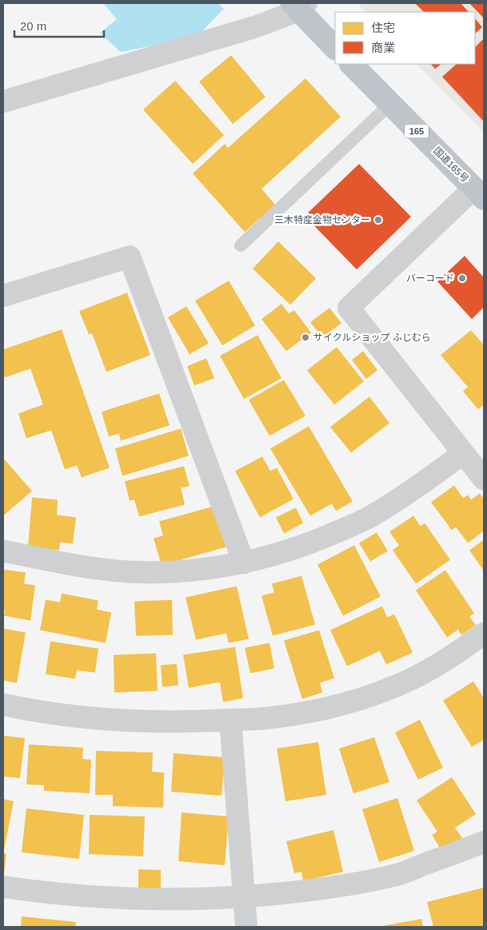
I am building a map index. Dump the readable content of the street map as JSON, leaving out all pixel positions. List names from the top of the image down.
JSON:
{
  "streets": {
    "highway": ["165", "国道165号"]
  },
  "places": ["三木特産金物センター", "バーコード", "サイクルショップ ふじむら"],
  "legend": ["住宅", "商業"],
  "scale_bar": "20 m"
}
